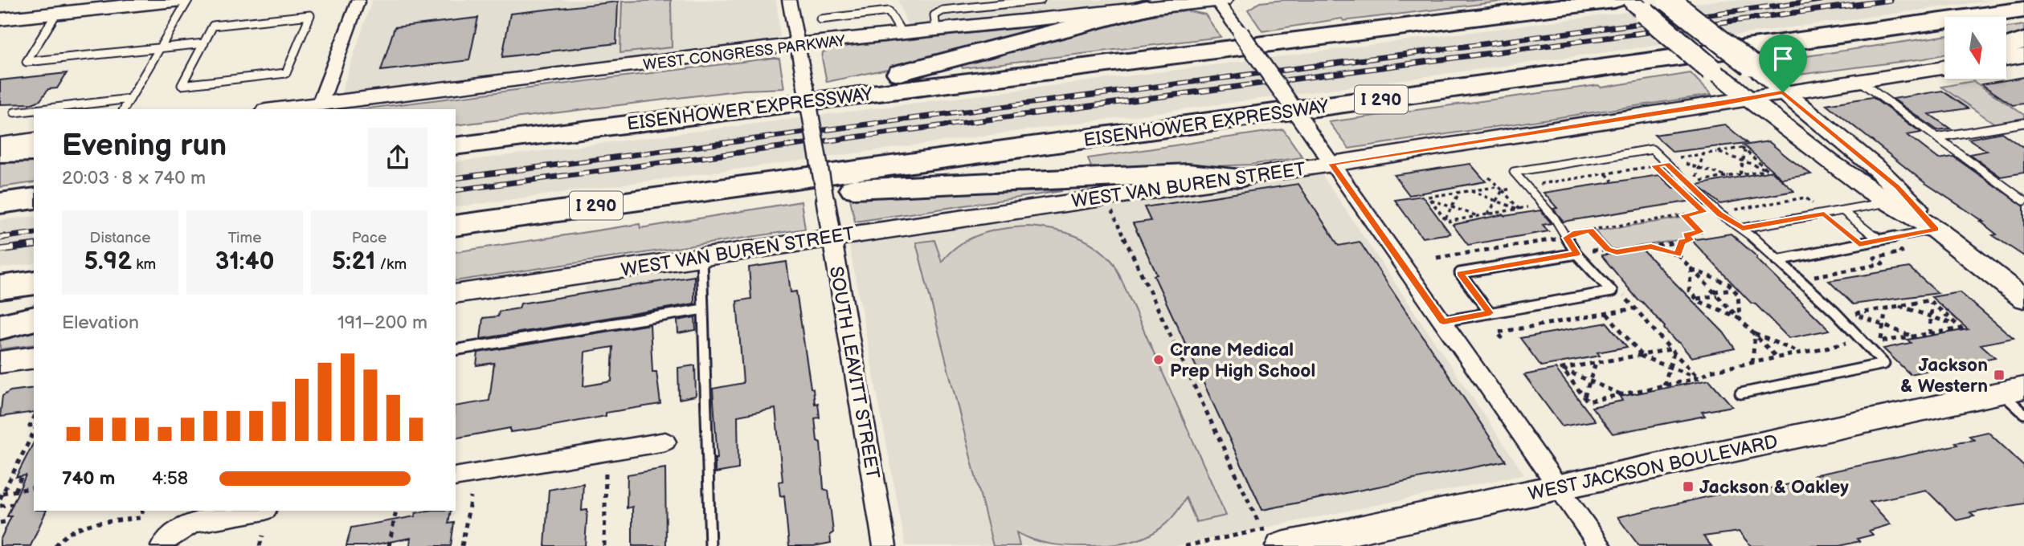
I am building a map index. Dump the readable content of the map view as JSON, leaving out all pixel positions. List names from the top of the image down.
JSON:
{
  "streets": {
    "highway": ["I 290", "EISENHOWER EXPRESSWAY"],
    "street": [
      "WEST CONGRESS PARKWAY",
      "WEST VAN BUREN STREET",
      "SOUTH LEAVITT STREET",
      "WEST JACKSON BOULEVARD"
    ]
  },
  "crossings": [
    ["WEST CONGRESS PARKWAY", "SOUTH LEAVITT STREET"],
    ["EISENHOWER EXPRESSWAY", "SOUTH LEAVITT STREET"],
    ["WEST VAN BUREN STREET", "SOUTH LEAVITT STREET"]
  ],
  "places": {
    "other": ["Crane Medical Prep High School"],
    "transit": ["Jackson & Western", "Jackson & Oakley"]
  },
  "north": "bottom",
  "page": {
    "heading": ["Evening run", "20:03 · 8 × 740 m"],
    "stats": [
      ["Distance", "5.92 km"],
      ["Time", "31:40"],
      ["Pace", "5:21 /km"]
    ],
    "chart": ["Elevation", "191–200 m"],
    "list": [
      {
        "name": "740 m",
        "note": "4:58"
      }
    ]
  }
}
